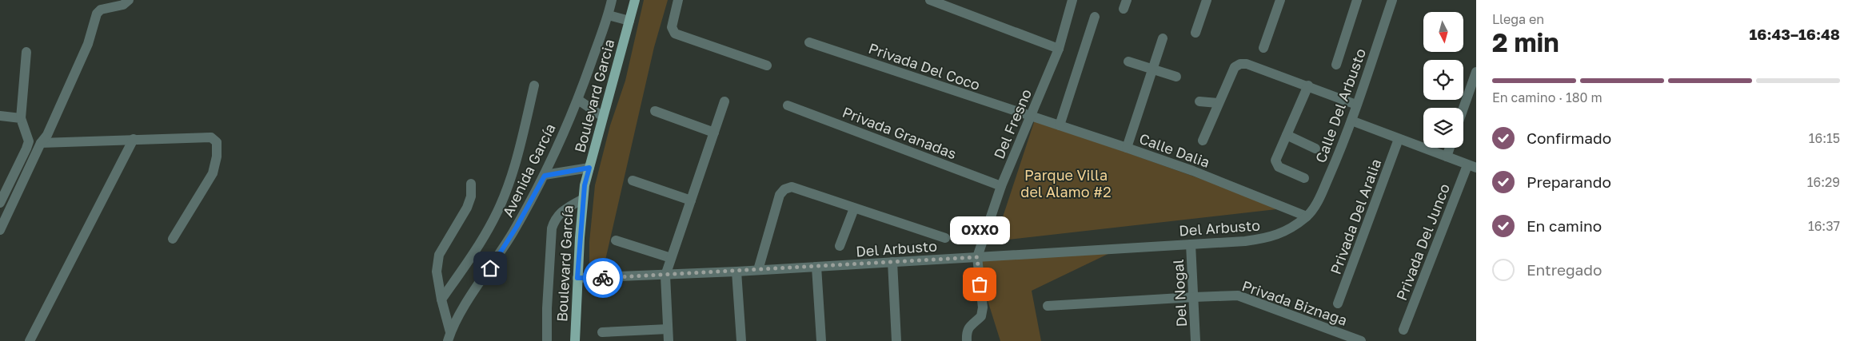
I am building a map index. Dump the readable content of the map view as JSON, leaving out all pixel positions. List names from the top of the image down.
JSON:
{
  "streets": {
    "main road": ["Boulevard Garcia", "Boulevard García"],
    "street": [
      "Privada Del Coco",
      "Calle Del Arbusto",
      "Del Fresno",
      "Privada Granadas",
      "Calle Dalia",
      "Avenida García",
      "Privada Del Aralia",
      "Del Arbusto",
      "Privada Del Junco",
      "Del Nogal",
      "Privada Biznaga"
    ]
  },
  "crossings": [
    ["Privada Del Coco", "Del Fresno"],
    ["Privada Del Coco", "Calle Dalia"],
    ["Boulevard Garcia", "Boulevard García"],
    ["Calle Del Arbusto", "Calle Dalia"],
    ["Calle Del Arbusto", "Del Arbusto"],
    ["Del Fresno", "Privada Granadas"],
    ["Del Fresno", "Calle Dalia"],
    ["Del Fresno", "Del Arbusto"],
    ["Calle Dalia", "Del Arbusto"],
    ["Del Arbusto", "Boulevard García"],
    ["Del Arbusto", "Del Nogal"],
    ["Del Nogal", "Privada Biznaga"]
  ],
  "parks": ["Parque Villa del Alamo #2"],
  "places": ["OXXO"],
  "north": "bottom",
  "page": {
    "heading": ["2 min", "Llega en", "16:43–16:48"],
    "bar": "En camino · 180 m",
    "list": [
      ["Confirmado", "16:15"],
      ["Preparando", "16:29"],
      ["En camino", "16:37"],
      "Entregado"
    ],
    "bubble": "OXXO"
  }
}
